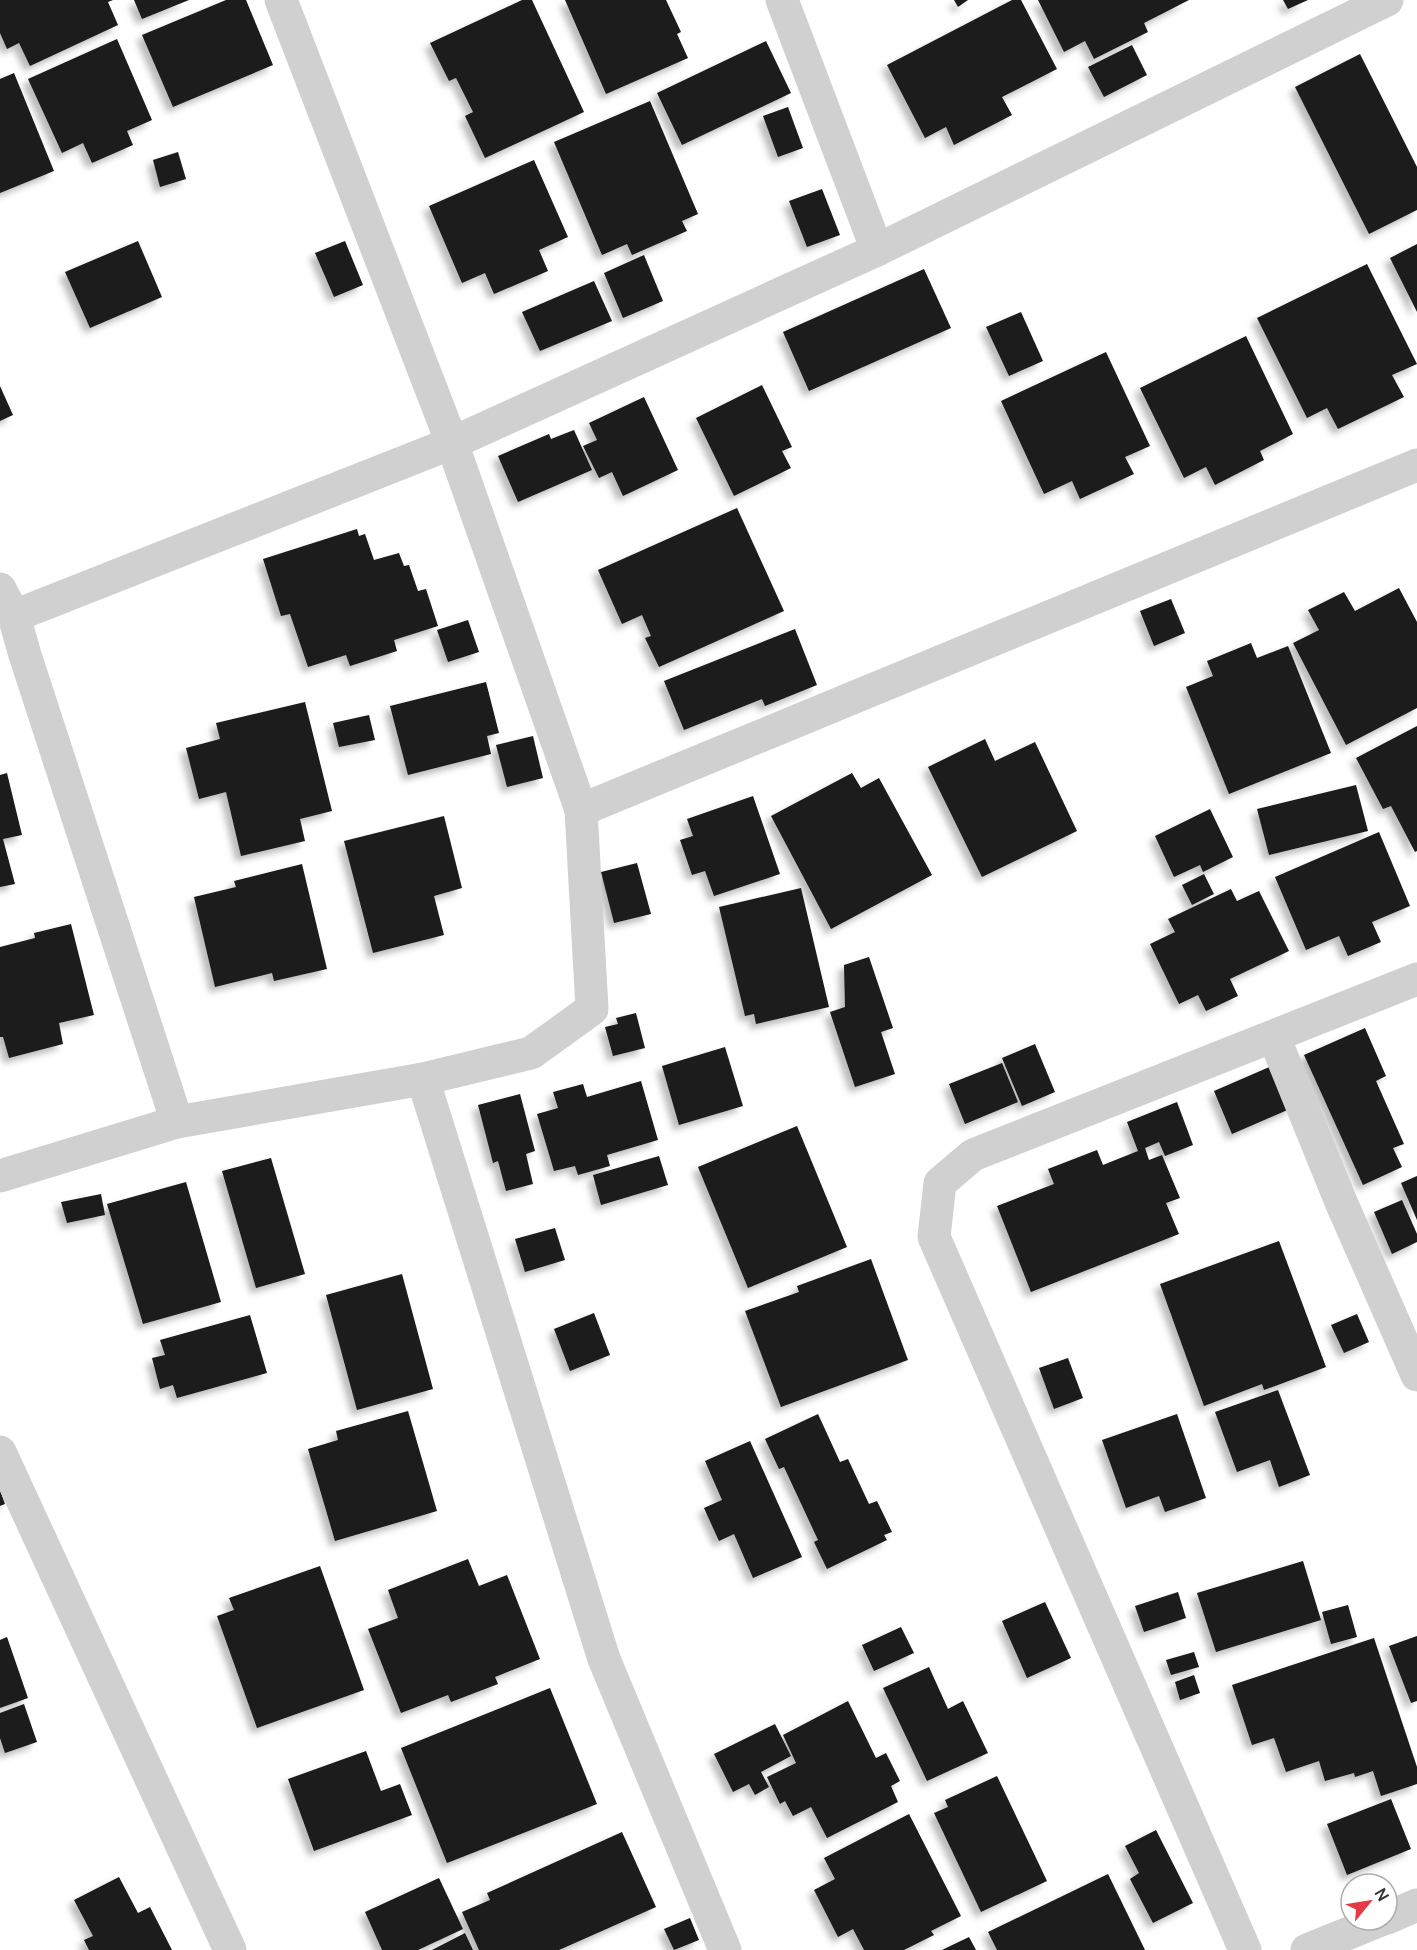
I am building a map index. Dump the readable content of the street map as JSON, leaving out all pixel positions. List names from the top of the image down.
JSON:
{
  "north": "top right"
}
